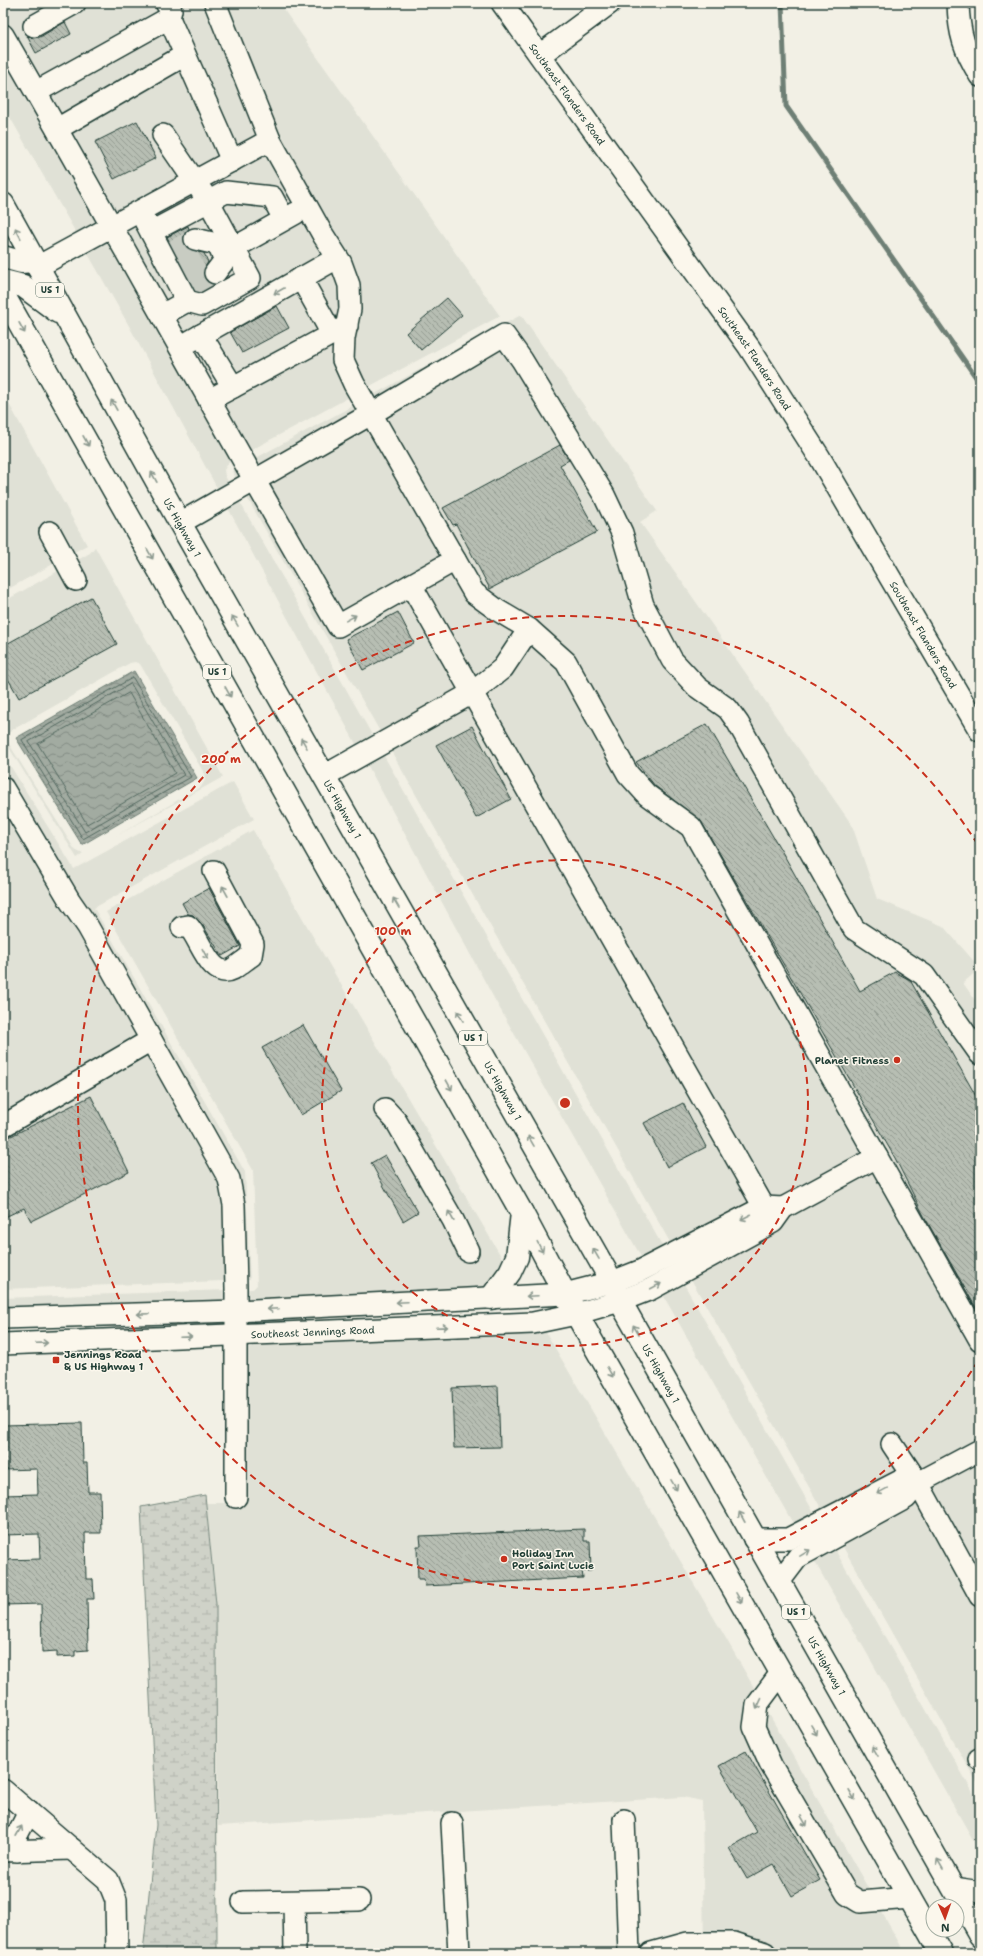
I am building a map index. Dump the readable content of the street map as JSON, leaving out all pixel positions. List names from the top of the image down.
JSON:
{
  "streets": {
    "main road": ["US 1", "US Highway 1"],
    "street": ["Southeast Flanders Road", "Southeast Jennings Road"]
  },
  "crossings": [
    ["US 1", "Southeast Jennings Road"],
    ["US Highway 1", "Southeast Jennings Road"]
  ],
  "places": {
    "other": ["Planet Fitness", "Holiday Inn Port Saint Lucie"],
    "transit": ["Jennings Road & US Highway 1"]
  },
  "north": "bottom",
  "rings": ["200 m", "100 m"]
}
